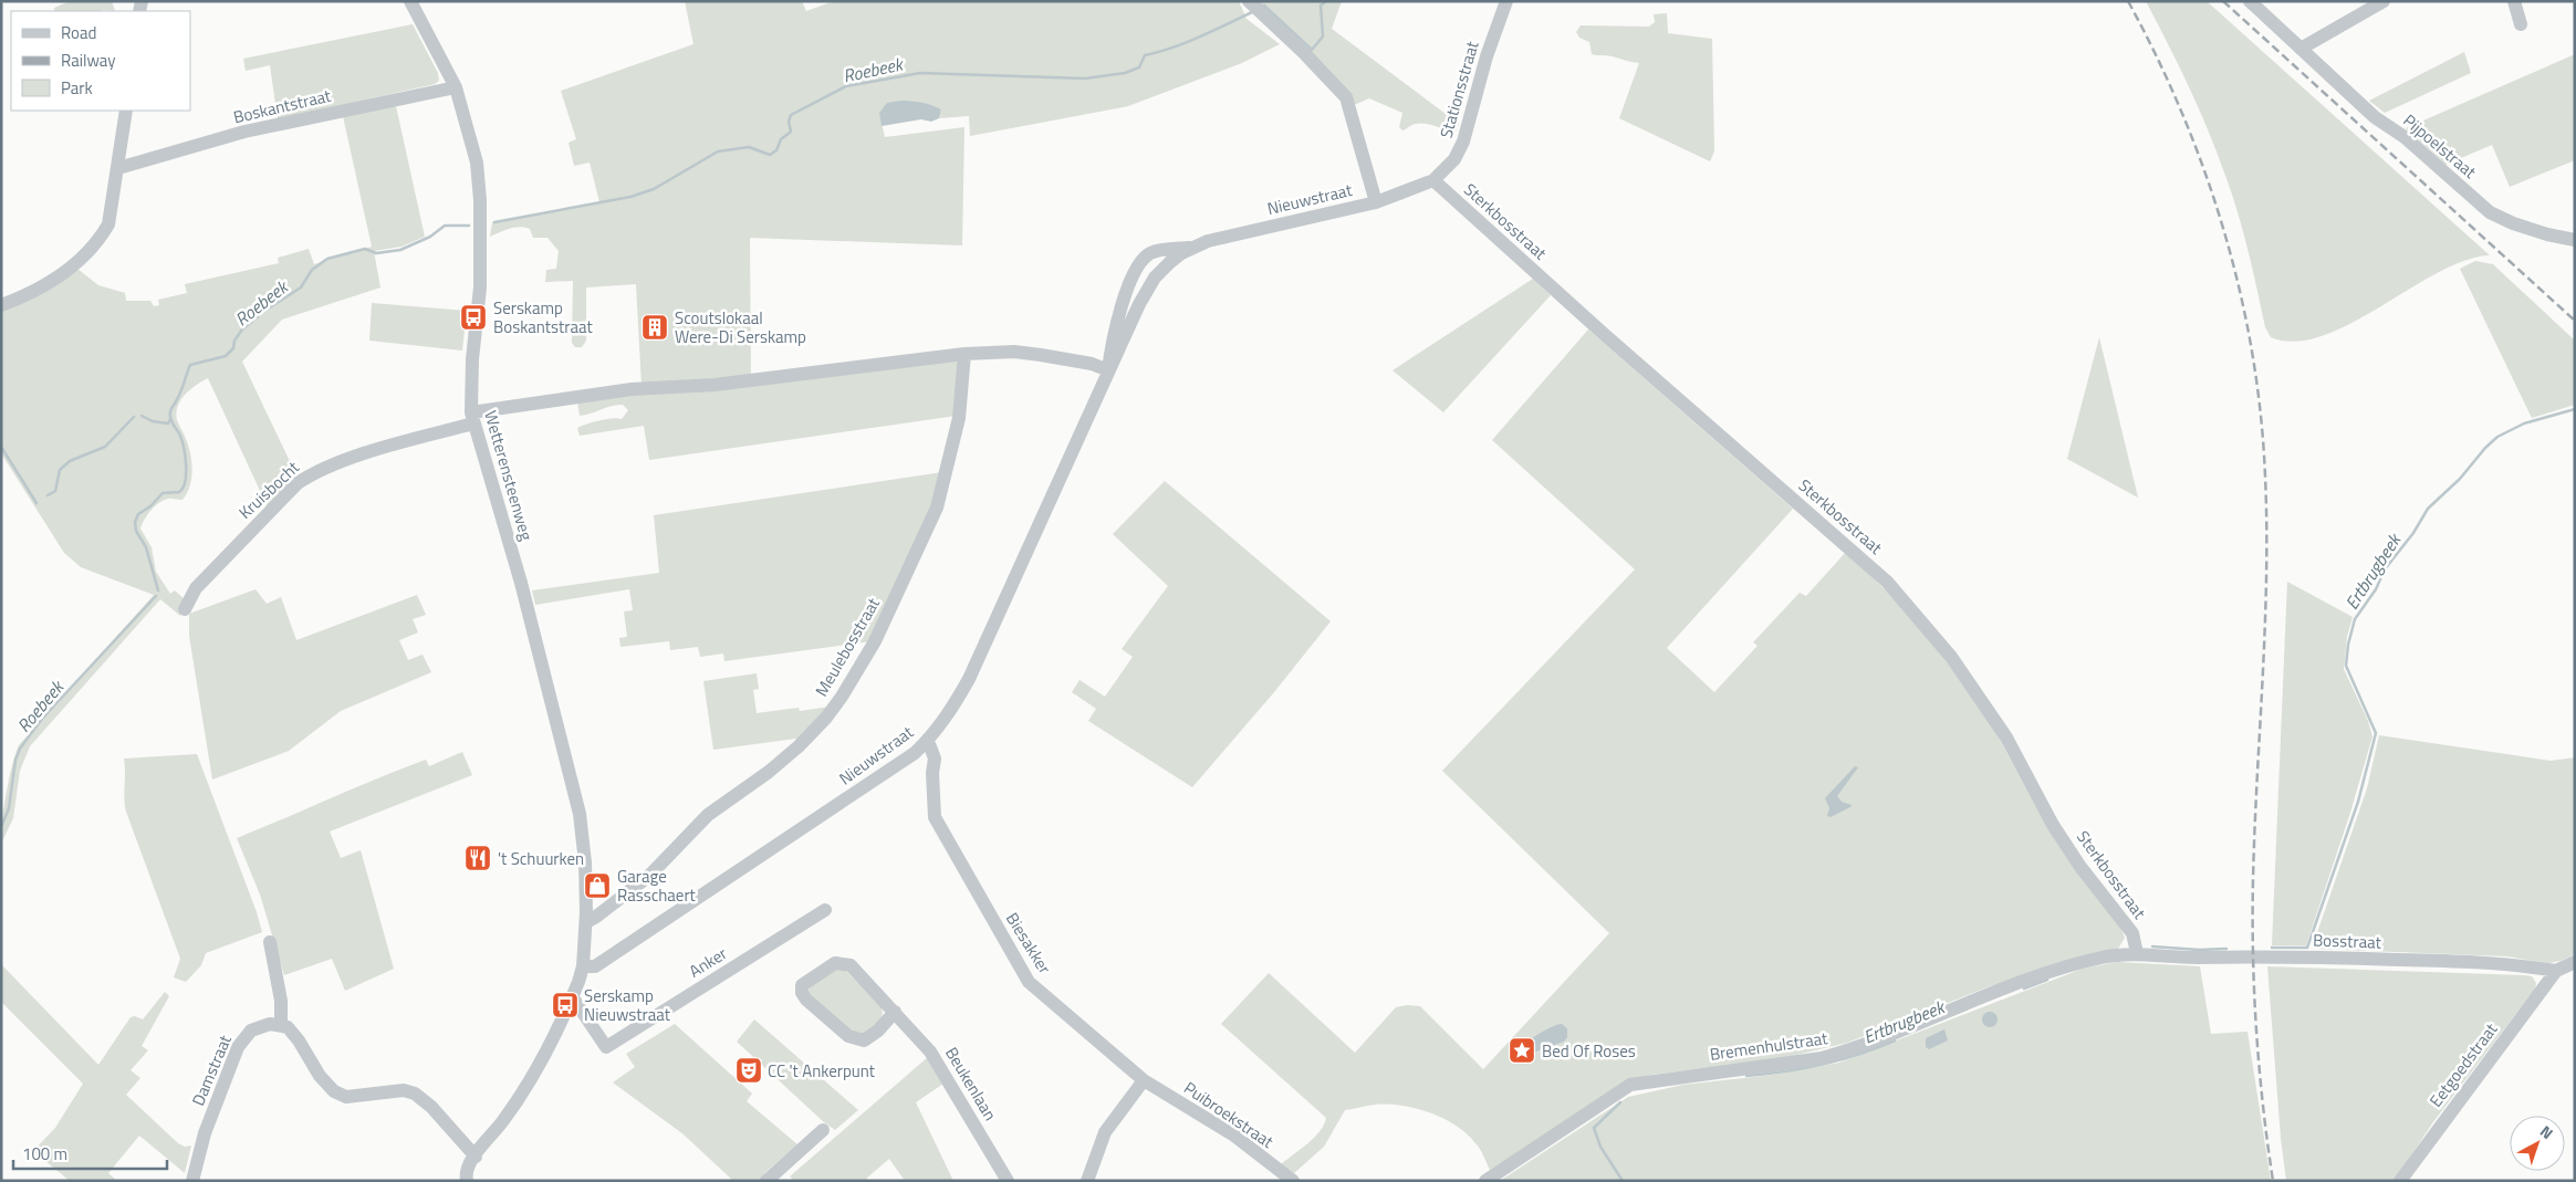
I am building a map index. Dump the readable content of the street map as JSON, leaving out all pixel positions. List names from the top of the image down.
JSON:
{
  "streets": {
    "street": [
      "Stationsstraat",
      "Boskantstraat",
      "Pijpoelstraat",
      "Nieuwstraat",
      "Sterkbosstraat",
      "Wetterensteenweg",
      "Kruisbocht",
      "Meulebosstraat",
      "Bosstraat",
      "Biesakker",
      "Anker",
      "Bremenhulstraat",
      "Eetgoedstraat",
      "Damstraat",
      "Beukenlaan",
      "Puibroekstraat"
    ]
  },
  "crossings": [
    ["Stationsstraat", "Nieuwstraat"],
    ["Stationsstraat", "Sterkbosstraat"],
    ["Boskantstraat", "Wetterensteenweg"],
    ["Nieuwstraat", "Sterkbosstraat"],
    ["Nieuwstraat", "Wetterensteenweg"],
    ["Nieuwstraat", "Kruisbocht"],
    ["Nieuwstraat", "Biesakker"],
    ["Sterkbosstraat", "Bosstraat"],
    ["Sterkbosstraat", "Bremenhulstraat"],
    ["Wetterensteenweg", "Kruisbocht"],
    ["Wetterensteenweg", "Meulebosstraat"],
    ["Kruisbocht", "Meulebosstraat"],
    ["Bosstraat", "Bremenhulstraat"],
    ["Bosstraat", "Eetgoedstraat"],
    ["Biesakker", "Puibroekstraat"]
  ],
  "water": ["Roebeek", "Ertbrugbeek"],
  "places": {
    "bus stop": ["Serskamp Boskantstraat", "Serskamp Nieuwstraat"],
    "building": ["Scoutslokaal Were-Di Serskamp"],
    "restaurant": ["'t Schuurken"],
    "shop": ["Garage Rasschaert"],
    "place": ["Bed Of Roses"],
    "theatre": ["CC 't Ankerpunt"]
  },
  "legend": ["Road", "Railway", "Park"],
  "scale_bar": "100 m",
  "north": "top right"
}
